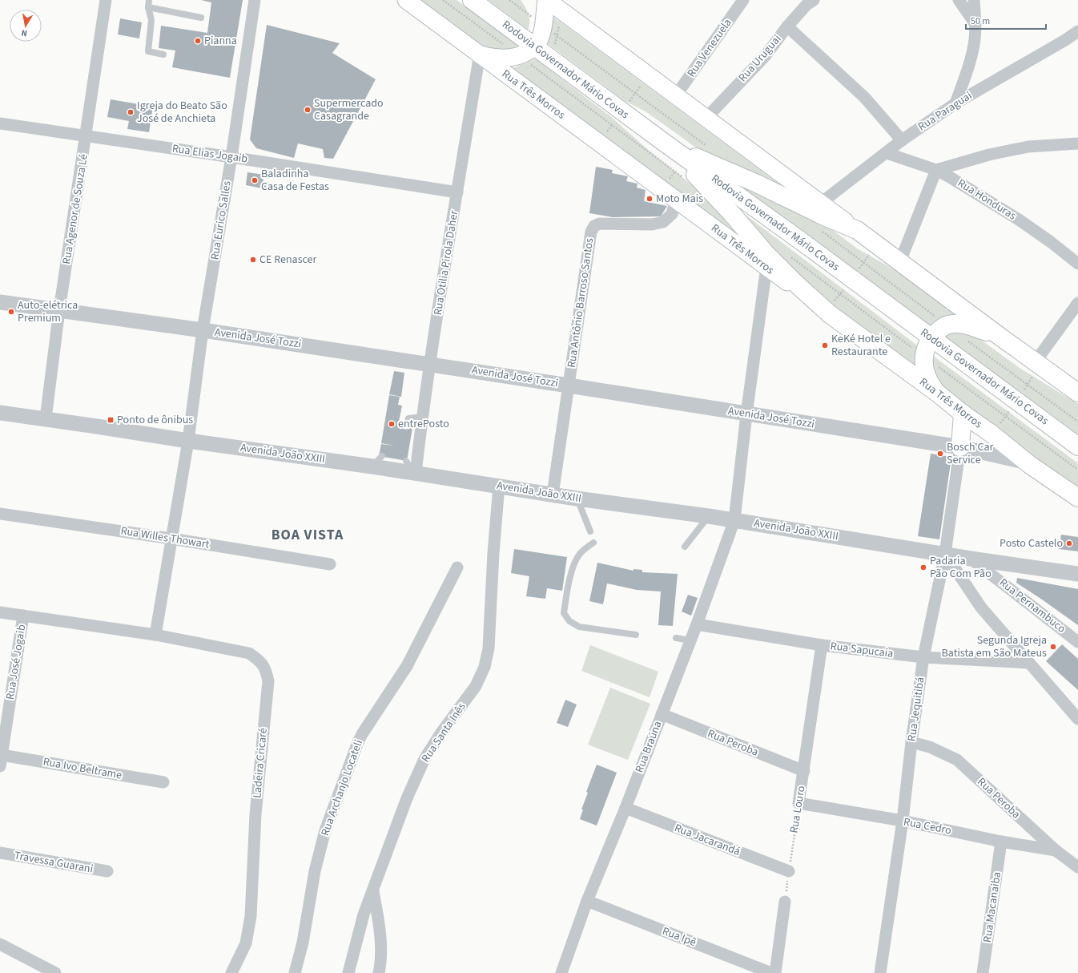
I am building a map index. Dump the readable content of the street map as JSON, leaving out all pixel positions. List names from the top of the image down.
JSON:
{
  "streets": {
    "main road": ["Rodovia Governador Mário Covas", "Rua Três Morros"],
    "street": [
      "Rua Venezuela",
      "Rua Uruguai",
      "Rua Paraguai",
      "Rua Elias Jogaib",
      "Rua Honduras",
      "Rua Agenor de Souza Lé",
      "Rua Eurico Salles",
      "Rua Otilia Pirola Daher",
      "Rua Antônio Barroso Santos",
      "Avenida José Tozzi",
      "Avenida João XXIII",
      "Rua Willes Thowart",
      "Rua Pernambuco",
      "Rua Sapucaia",
      "Rua José Jogaib",
      "Rua Jequitibá",
      "Rua Santa Inês",
      "Rua Peroba",
      "Rua Braúna",
      "Ladeira Cricaré",
      "Rua Ivo Beltrame",
      "Rua Archanjo Locateli",
      "Rua Louro",
      "Rua Cedro",
      "Rua Jacarandá",
      "Travessa Guarani",
      "Rua Macanaiba",
      "Rua Ipê"
    ]
  },
  "crossings": [
    ["Rua Três Morros", "Rua Otilia Pirola Daher"],
    ["Rua Três Morros", "Rua Antônio Barroso Santos"],
    ["Rua Três Morros", "Avenida José Tozzi"],
    ["Rua Três Morros", "Rua Braúna"],
    ["Rua Paraguai", "Rua Honduras"],
    ["Rua Elias Jogaib", "Rua Agenor de Souza Lé"],
    ["Rua Elias Jogaib", "Rua Eurico Salles"],
    ["Rua Elias Jogaib", "Rua Otilia Pirola Daher"],
    ["Rua Agenor de Souza Lé", "Avenida José Tozzi"],
    ["Rua Agenor de Souza Lé", "Avenida João XXIII"],
    ["Rua Eurico Salles", "Avenida José Tozzi"],
    ["Rua Eurico Salles", "Avenida João XXIII"],
    ["Rua Eurico Salles", "Rua Willes Thowart"],
    ["Rua Eurico Salles", "Ladeira Cricaré"],
    ["Rua Otilia Pirola Daher", "Avenida José Tozzi"],
    ["Rua Otilia Pirola Daher", "Avenida João XXIII"],
    ["Rua Antônio Barroso Santos", "Avenida José Tozzi"],
    ["Rua Antônio Barroso Santos", "Avenida João XXIII"],
    ["Avenida José Tozzi", "Rua Jequitibá"],
    ["Avenida José Tozzi", "Rua Braúna"],
    ["Avenida João XXIII", "Rua Pernambuco"],
    ["Avenida João XXIII", "Rua Jequitibá"],
    ["Avenida João XXIII", "Rua Santa Inês"],
    ["Avenida João XXIII", "Rua Braúna"],
    ["Rua Sapucaia", "Rua Jequitibá"],
    ["Rua Sapucaia", "Rua Braúna"],
    ["Rua Sapucaia", "Rua Louro"],
    ["Rua José Jogaib", "Ladeira Cricaré"],
    ["Rua José Jogaib", "Rua Ivo Beltrame"],
    ["Rua Jequitibá", "Rua Peroba"],
    ["Rua Jequitibá", "Rua Cedro"],
    ["Rua Peroba", "Rua Braúna"],
    ["Rua Peroba", "Rua Louro"],
    ["Rua Peroba", "Rua Cedro"],
    ["Rua Braúna", "Rua Jacarandá"],
    ["Rua Braúna", "Rua Ipê"],
    ["Rua Louro", "Rua Cedro"],
    ["Rua Louro", "Rua Jacarandá"],
    ["Rua Cedro", "Rua Macanaiba"]
  ],
  "districts": ["BOA VISTA"],
  "places": {
    "other": [
      "Pianna",
      "Supermercado Casagrande",
      "Igreja do Beato São José de Anchieta",
      "Baladinha Casa de Festas",
      "Moto Mais",
      "CE Renascer",
      "Auto-elétrica Premium",
      "KeKé Hotel e Restaurante",
      "entrePosto",
      "Bosch Car Service",
      "Posto Castelo",
      "Padaria Pão Com Pão",
      "Segunda Igreja Batista em São Mateus"
    ],
    "transit": ["Ponto de ônibus"]
  },
  "scale_bar": "50 m",
  "north": "bottom"
}
